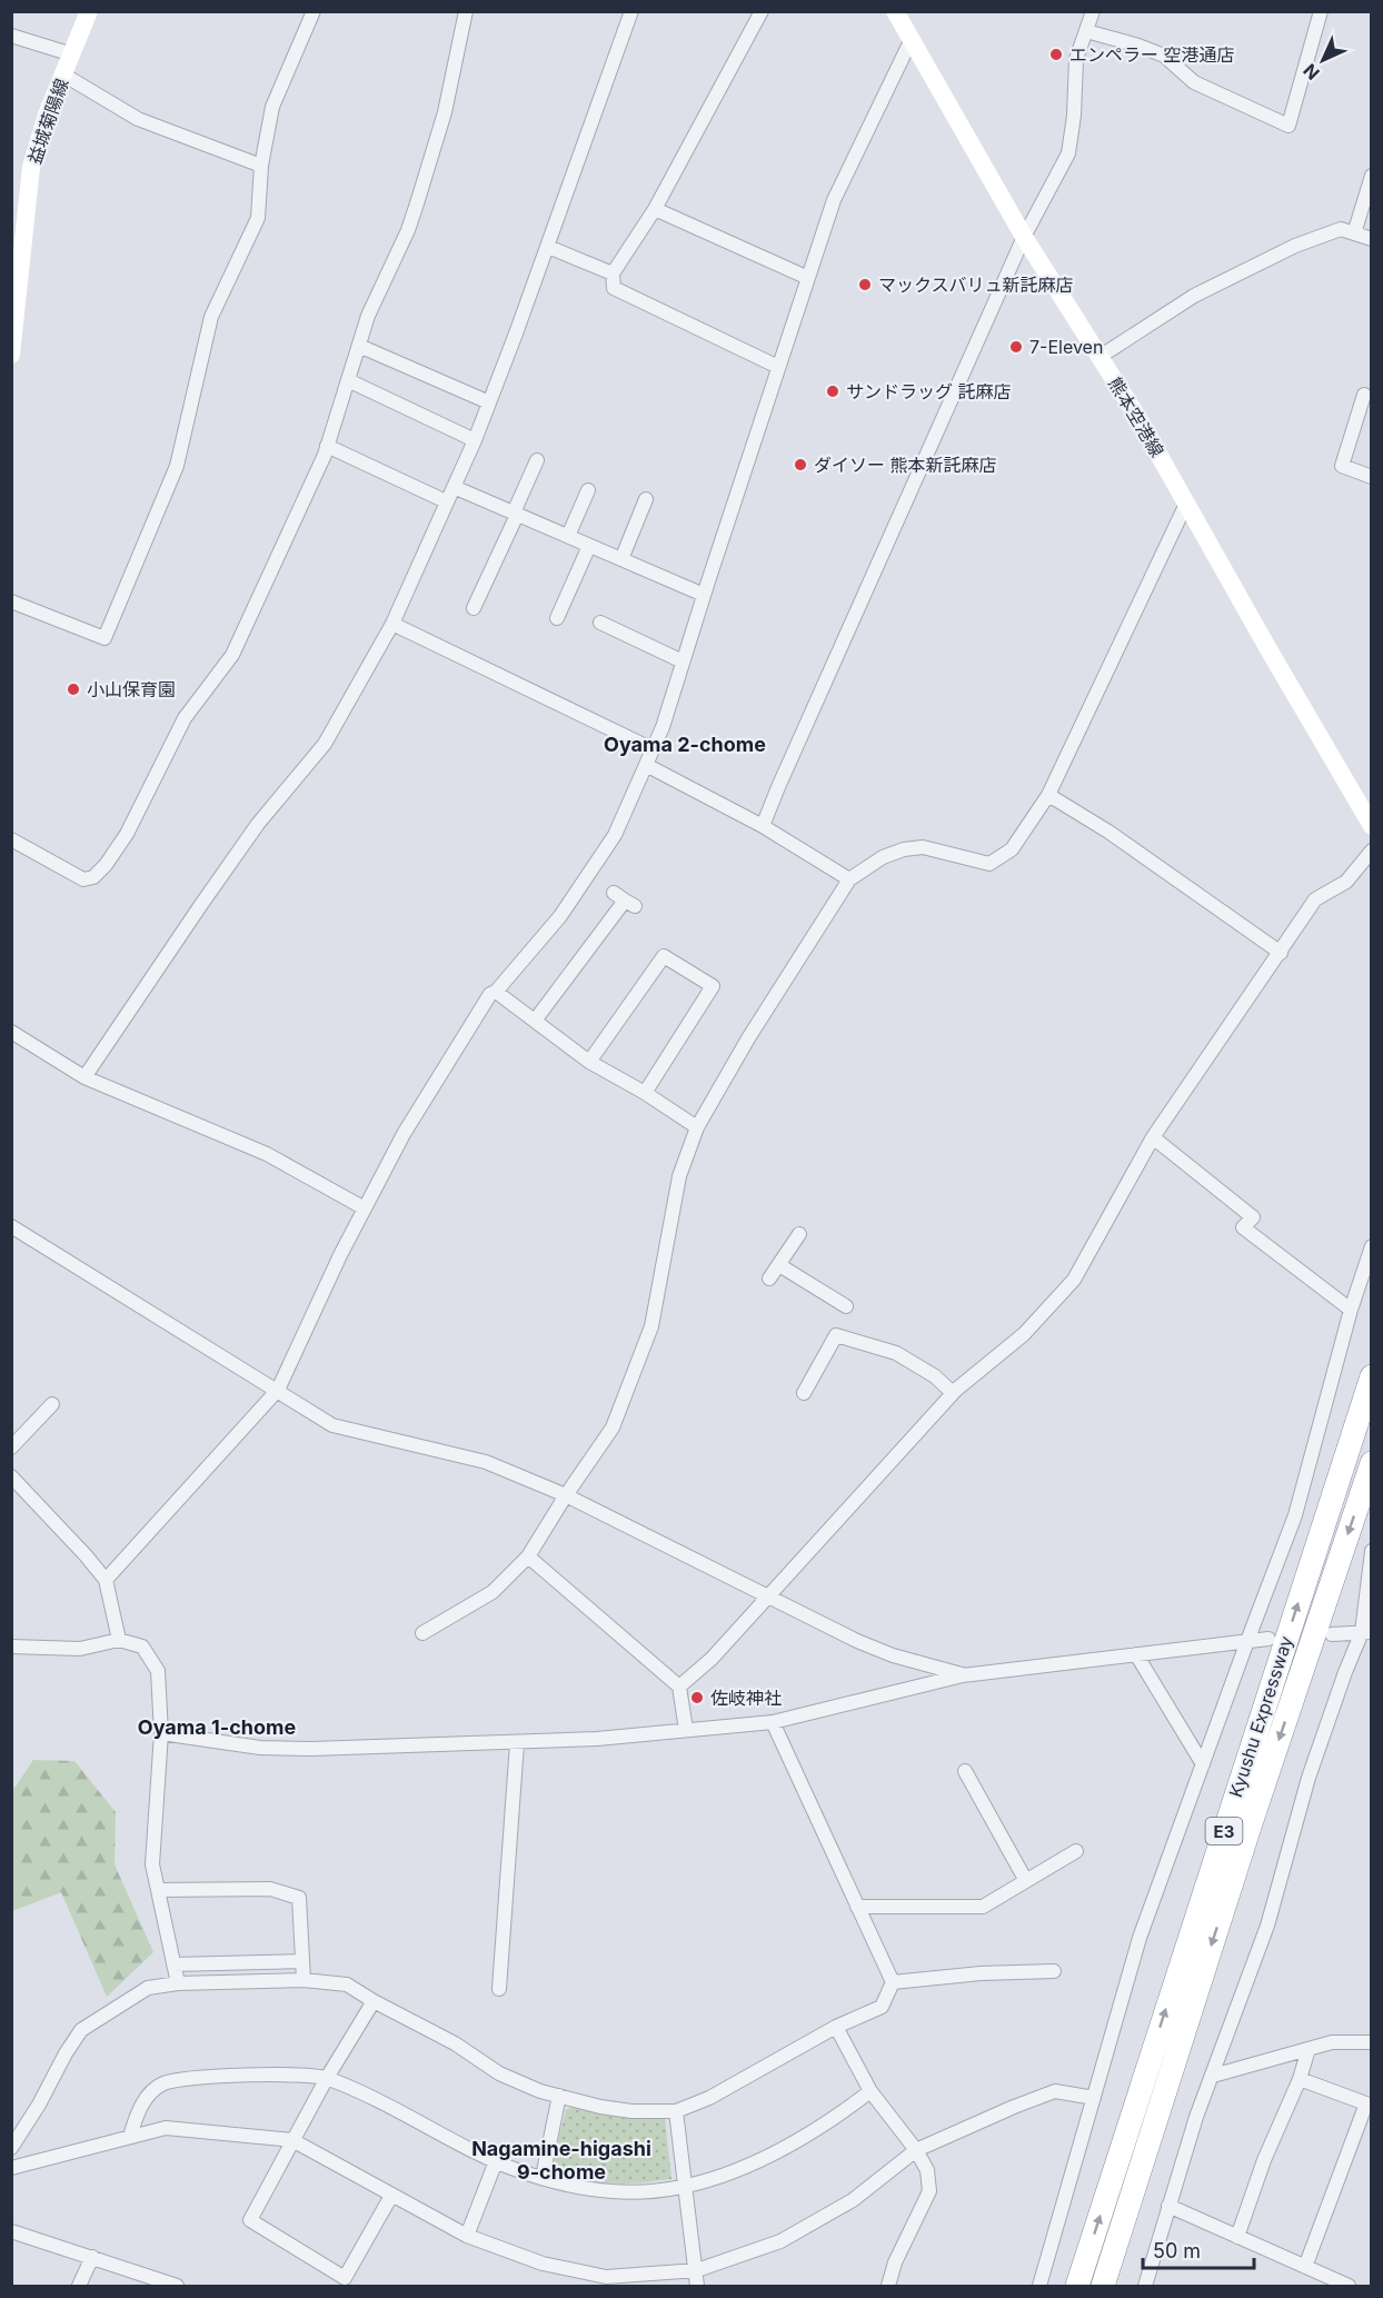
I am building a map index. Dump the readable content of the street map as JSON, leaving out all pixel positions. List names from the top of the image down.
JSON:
{
  "streets": {
    "highway": ["Kyushu Expressway", "E3"],
    "main road": ["益城菊陽線", "熊本空港線"]
  },
  "districts": ["Oyama 2-chome", "Oyama 1-chome", "Nagamine-higashi 9-chome"],
  "places": [
    "エンペラー 空港通店",
    "マックスバリュ新託麻店",
    "7-Eleven",
    "サンドラッグ 託麻店",
    "ダイソー 熊本新託麻店",
    "小山保育園",
    "佐岐神社"
  ],
  "scale_bar": "50 m",
  "north": "bottom left"
}
